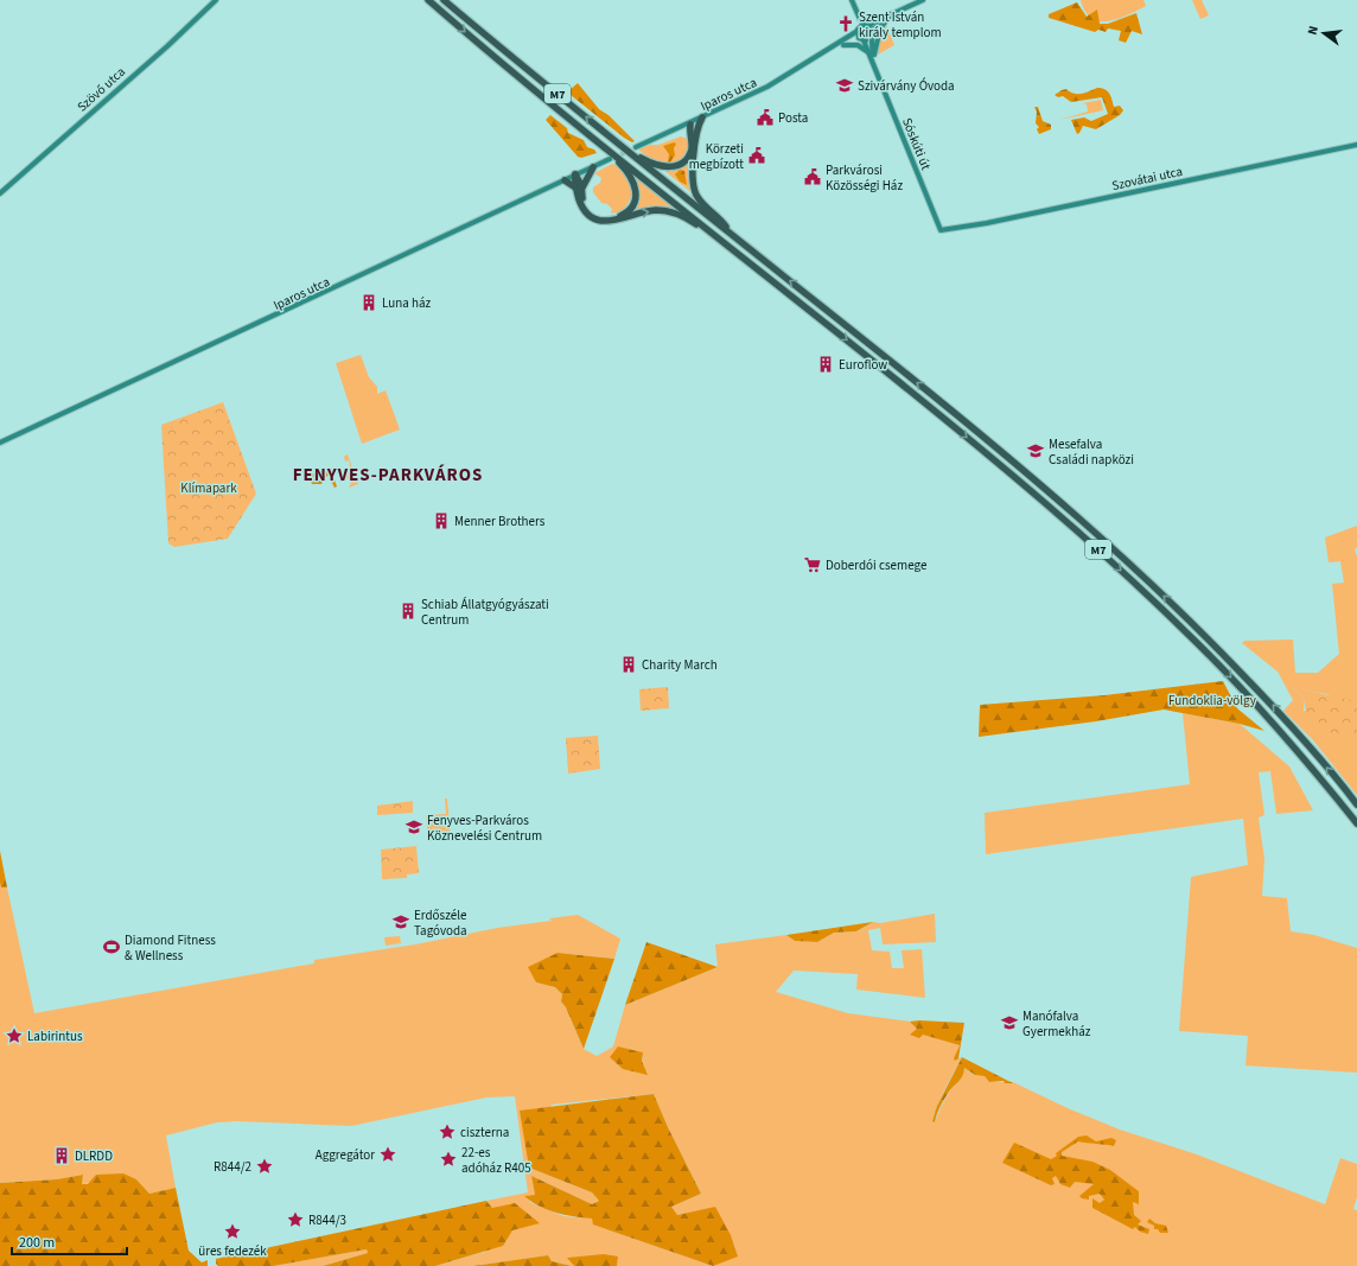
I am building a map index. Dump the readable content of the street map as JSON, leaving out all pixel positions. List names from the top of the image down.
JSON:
{
  "streets": {
    "highway": ["M7"],
    "street": [
      "Szövő utca",
      "Iparos utca",
      "Sóskúti út",
      "Szovátai utca"
    ]
  },
  "crossings": [
    ["Iparos utca", "Sóskúti út"],
    ["Sóskúti út", "Szovátai utca"]
  ],
  "districts": ["FENYVES-PARKVÁROS"],
  "parks": ["Klímapark", "Fundoklia-völgy"],
  "places": {
    "church": ["Szent István király templom"],
    "school or university": [
      "Szivárvány Óvoda",
      "Mesefalva Családi napközi",
      "Fenyves-Parkváros Köznevelési Centrum",
      "Erdőszéle Tagóvoda",
      "Manófalva Gyermekház"
    ],
    "public building": ["Posta", "Körzeti megbízott", "Parkvárosi Közösségi Ház"],
    "building": [
      "Luna ház",
      "Euroflow",
      "Menner Brothers",
      "Schiab Állatgyógyászati Centrum",
      "Charity March",
      "DLRDD"
    ],
    "supermarket": ["Doberdói csemege"],
    "sports": ["Diamond Fitness & Wellness"],
    "place": [
      "Labirintus",
      "ciszterna",
      "Aggregátor",
      "22-es adóház R405",
      "R844/2",
      "R844/3",
      "üres fedezék"
    ]
  },
  "scale_bar": "200 m",
  "north": "left"
}
